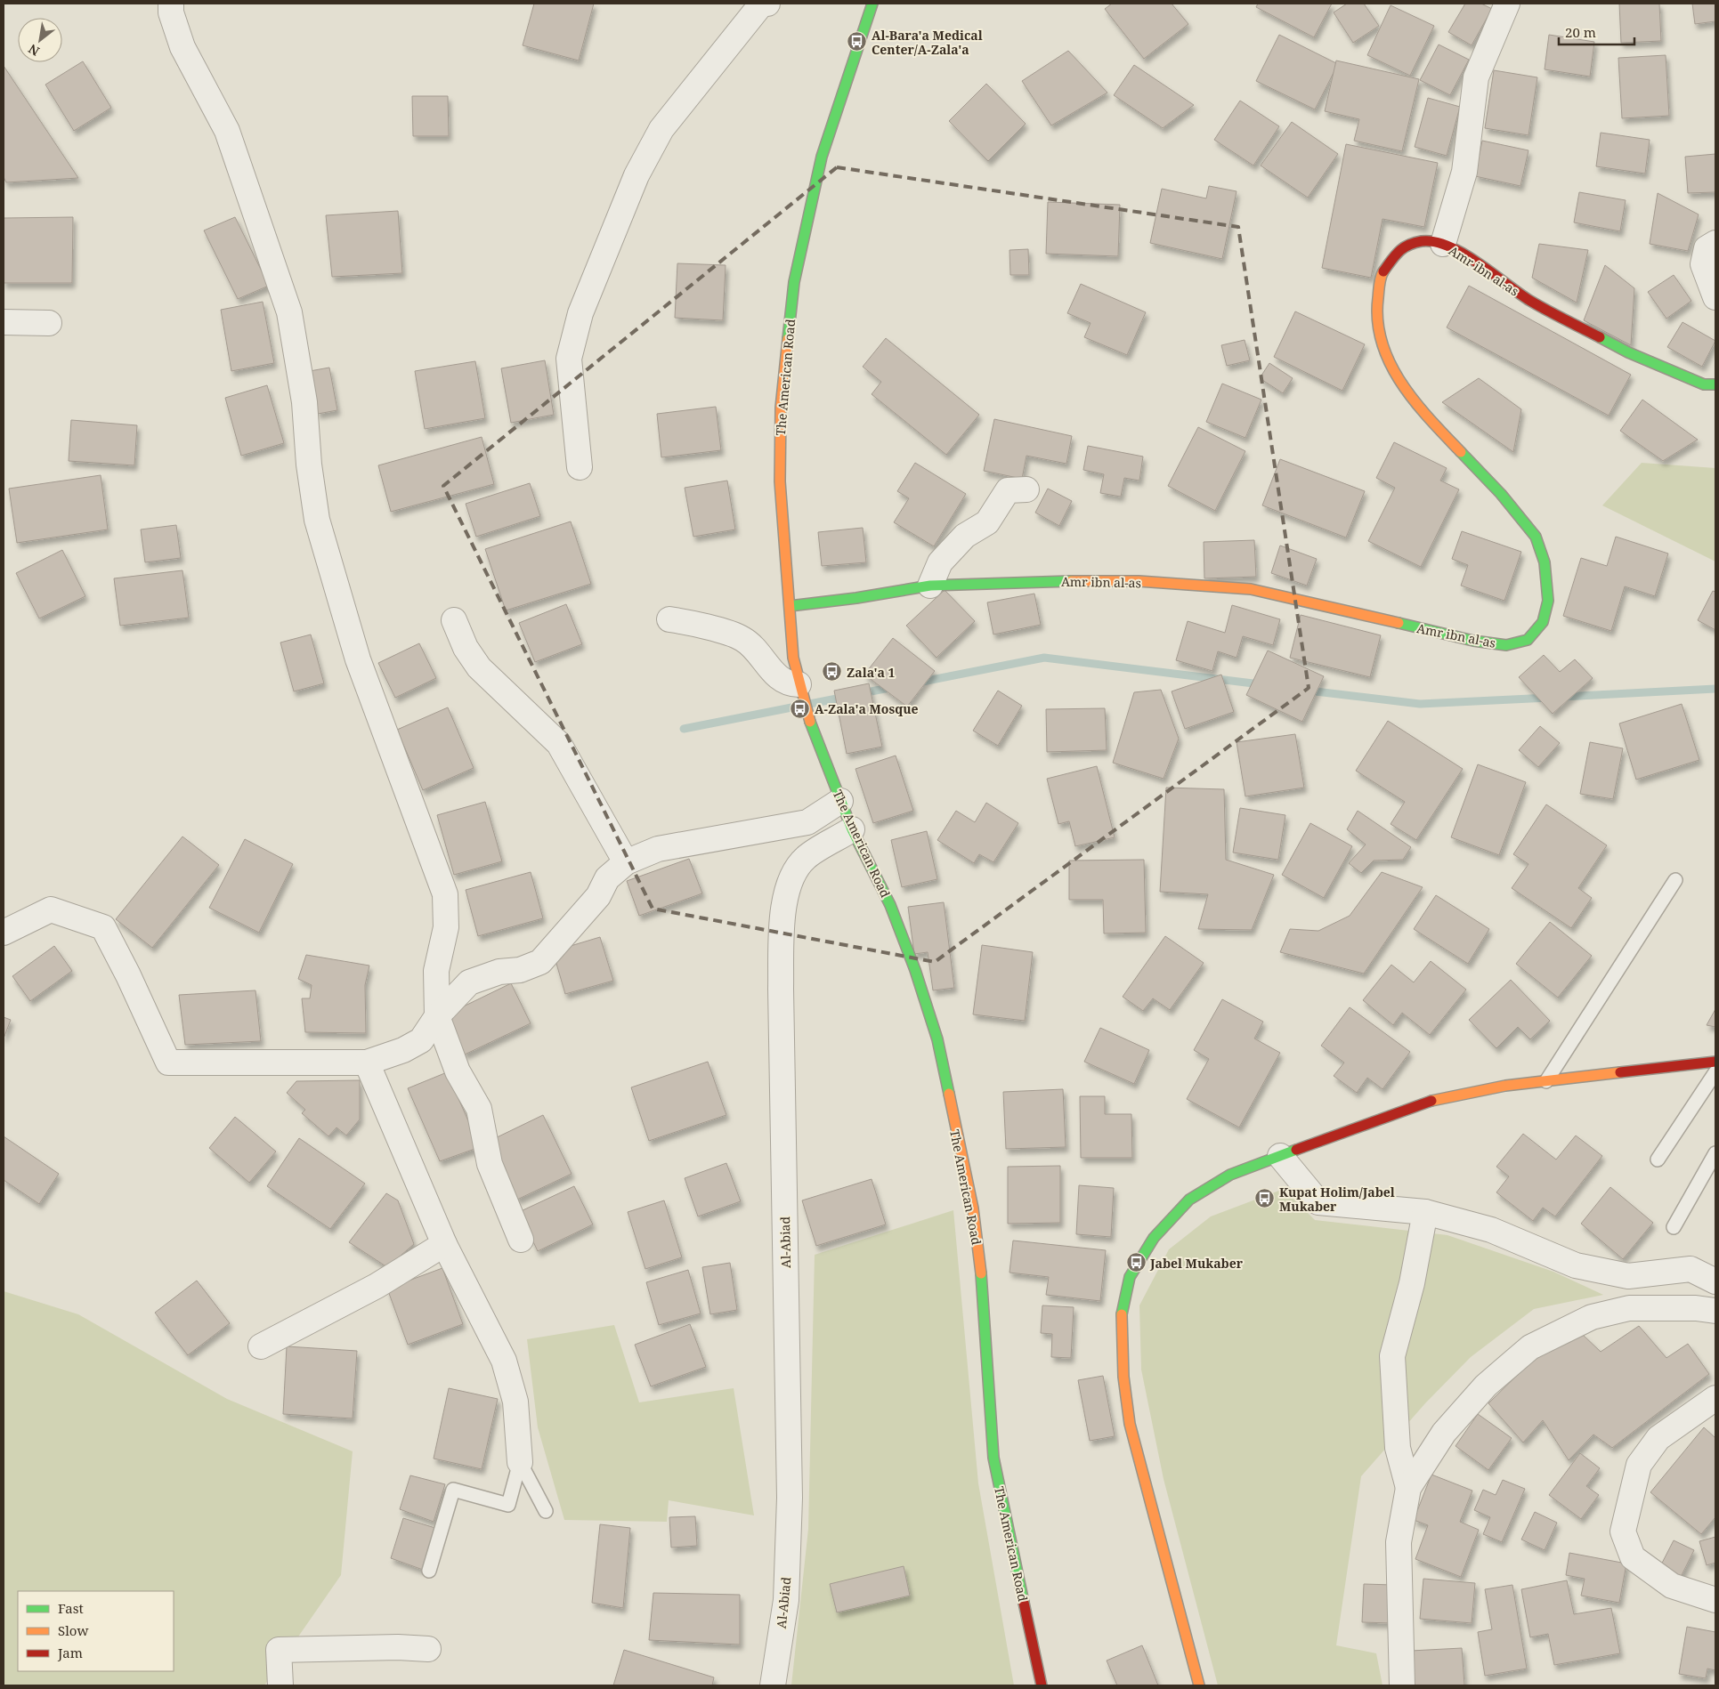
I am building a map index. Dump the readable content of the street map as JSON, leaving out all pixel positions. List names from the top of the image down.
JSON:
{
  "streets": {
    "street": ["Amr ibn al-as", "The American Road", "Al-Abiad"]
  },
  "crossings": [
    ["Amr ibn al-as", "The American Road"],
    ["The American Road", "Al-Abiad"]
  ],
  "places": {
    "bus stop": [
      "Al-Bara'a Medical Center/A-Zala'a",
      "Zala'a 1",
      "A-Zala'a Mosque",
      "Kupat Holim/Jabel Mukaber",
      "Jabel Mukaber"
    ]
  },
  "legend": ["Fast", "Slow", "Jam"],
  "scale_bar": "20 m",
  "north": "bottom left"
}
